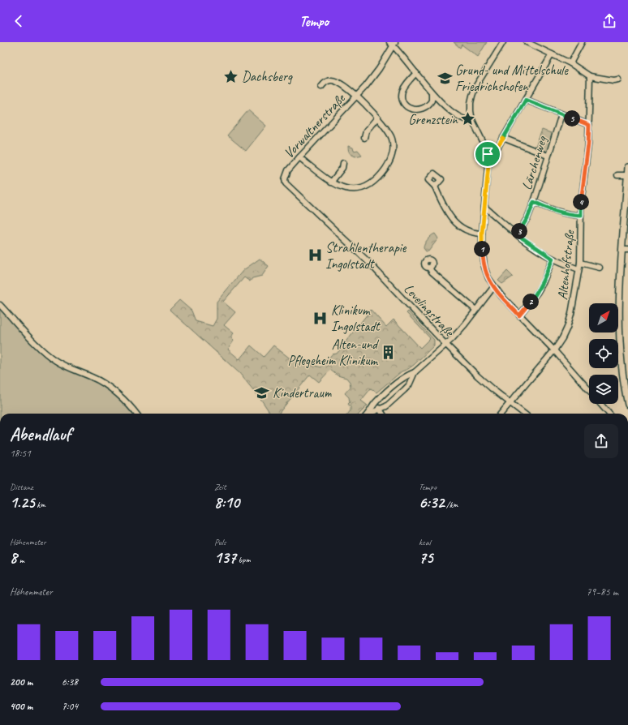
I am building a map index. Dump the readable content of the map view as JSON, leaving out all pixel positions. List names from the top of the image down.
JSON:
{
  "streets": {
    "street": [
      "Vorwaltnerstraße",
      "Lärchenweg",
      "Altenhofstraße",
      "Levelingstraße"
    ]
  },
  "crossings": [
    ["Vorwaltnerstraße", "Levelingstraße"],
    ["Altenhofstraße", "Levelingstraße"]
  ],
  "places": {
    "place": ["Dachsberg", "Grenzstein"],
    "school or university": ["Grund- und Mittelschule Friedrichshofen", "Kindertraum"],
    "hospital": ["Strahlentherapie Ingolstadt", "Klinikum Ingolstadt"],
    "building": ["Alten-und Pflegeheim Klinikum"]
  },
  "north": "top right",
  "page": {
    "header": "Tempo",
    "pins": [
      "5",
      "4",
      "3",
      "1",
      "2"
    ],
    "heading": ["Abendlauf", "18:51"],
    "stats": [
      ["Distanz", "1.25 km"],
      ["Zeit", "8:10"],
      ["Tempo", "6:32 /km"],
      ["Höhenmeter", "8 m"],
      ["Puls", "137 bpm"],
      ["kcal", "75"]
    ],
    "chart": ["Höhenmeter", "79–85 m"],
    "list": [
      {
        "name": "200 m",
        "note": "6:38"
      },
      {
        "name": "400 m",
        "note": "7:04"
      }
    ]
  }
}
